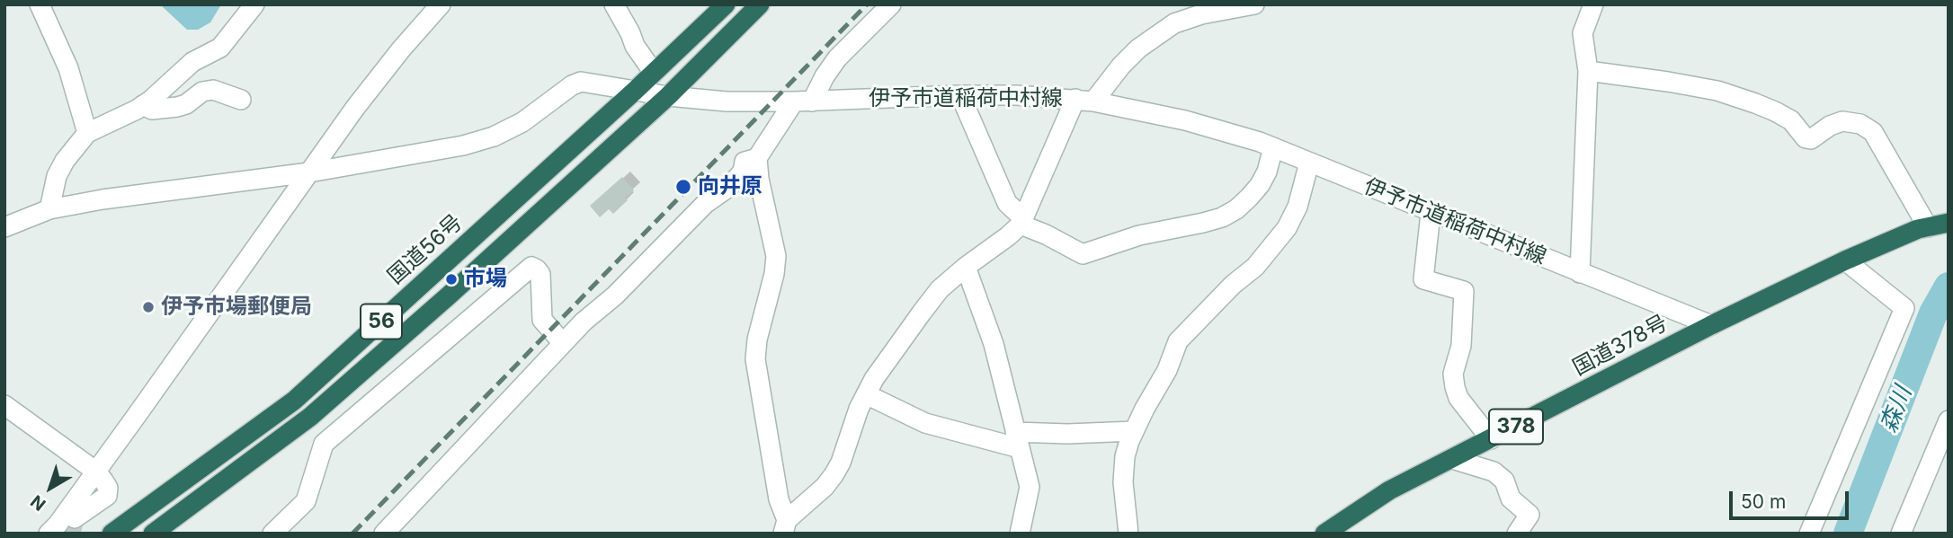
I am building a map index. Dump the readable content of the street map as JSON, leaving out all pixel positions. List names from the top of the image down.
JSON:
{
  "streets": {
    "highway": [
      "国道56号",
      "56",
      "国道378号",
      "378"
    ],
    "street": ["伊予市道稲荷中村線"]
  },
  "crossings": [
    ["伊予市道稲荷中村線", "国道56号"],
    ["伊予市道稲荷中村線", "56"],
    ["伊予市道稲荷中村線", "国道378号"]
  ],
  "water": ["森川"],
  "places": ["向井原", "市場", "伊予市場郵便局"],
  "scale_bar": "50 m",
  "north": "bottom left"
}
